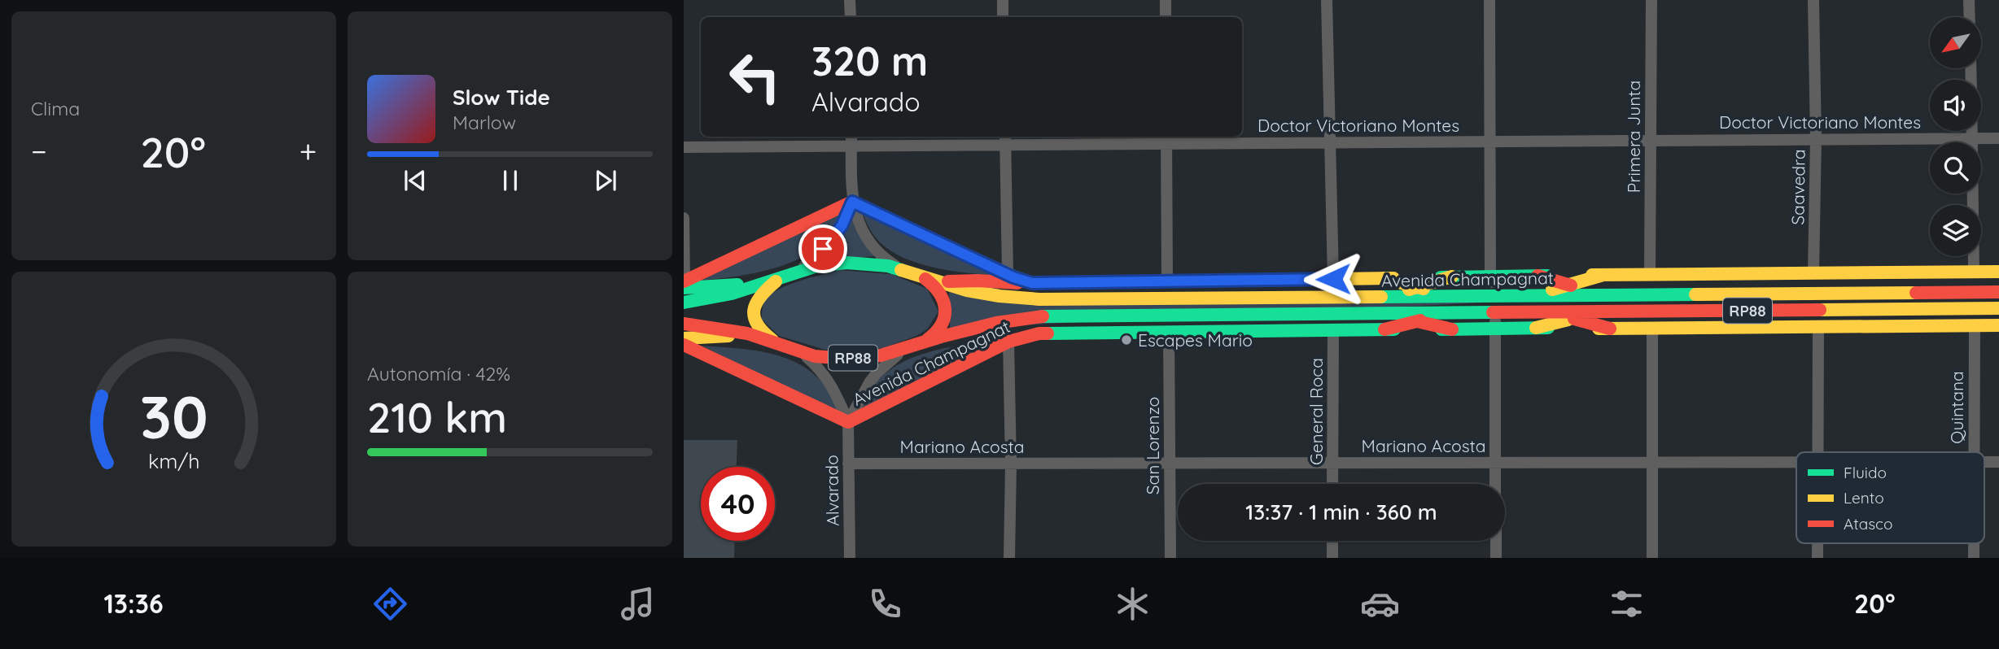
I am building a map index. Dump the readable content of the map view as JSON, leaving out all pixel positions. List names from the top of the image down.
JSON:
{
  "streets": {
    "main road": ["Avenida Champagnat", "RP88"],
    "street": [
      "Doctor Victoriano Montes",
      "Primera Junta",
      "Saavedra",
      "Quintana",
      "General Roca",
      "San Lorenzo",
      "Mariano Acosta",
      "Alvarado"
    ]
  },
  "crossings": [
    ["Doctor Victoriano Montes", "Primera Junta"],
    ["Doctor Victoriano Montes", "Saavedra"],
    ["Primera Junta", "Avenida Champagnat"],
    ["Saavedra", "Avenida Champagnat"],
    ["Avenida Champagnat", "RP88"],
    ["Avenida Champagnat", "Quintana"],
    ["Avenida Champagnat", "General Roca"],
    ["Avenida Champagnat", "San Lorenzo"],
    ["Avenida Champagnat", "Alvarado"],
    ["RP88", "Alvarado"],
    ["General Roca", "Mariano Acosta"],
    ["San Lorenzo", "Mariano Acosta"],
    ["Mariano Acosta", "Alvarado"]
  ],
  "places": ["Escapes Mario"],
  "legend": ["Fluido", "Lento", "Atasco"],
  "north": "bottom left",
  "page": {
    "tile": [
      "Clima",
      ["Autonomía · 42%", "210 km"]
    ],
    "turn": ["320 m", "Alvarado"],
    "song": ["Slow Tide", "Marlow"],
    "heat": ["−", "20°", "+"],
    "limit": "40",
    "trip": "13:37 · 1 min · 360 m",
    "tabs": ["13:36", "20°"],
    "gauge": ["30", "km/h"]
  }
}
